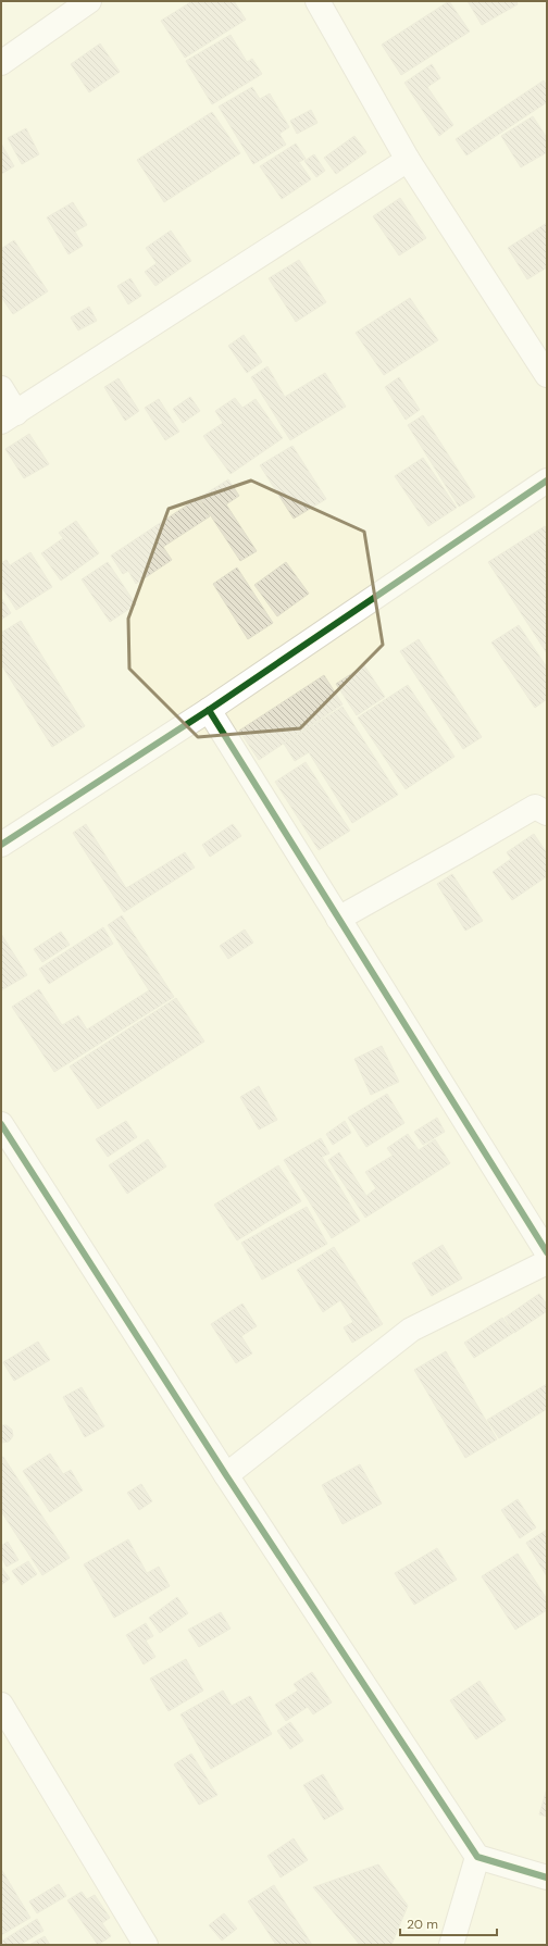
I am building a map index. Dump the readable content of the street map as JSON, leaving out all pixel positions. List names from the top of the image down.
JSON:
{
  "scale_bar": "20 m"
}
